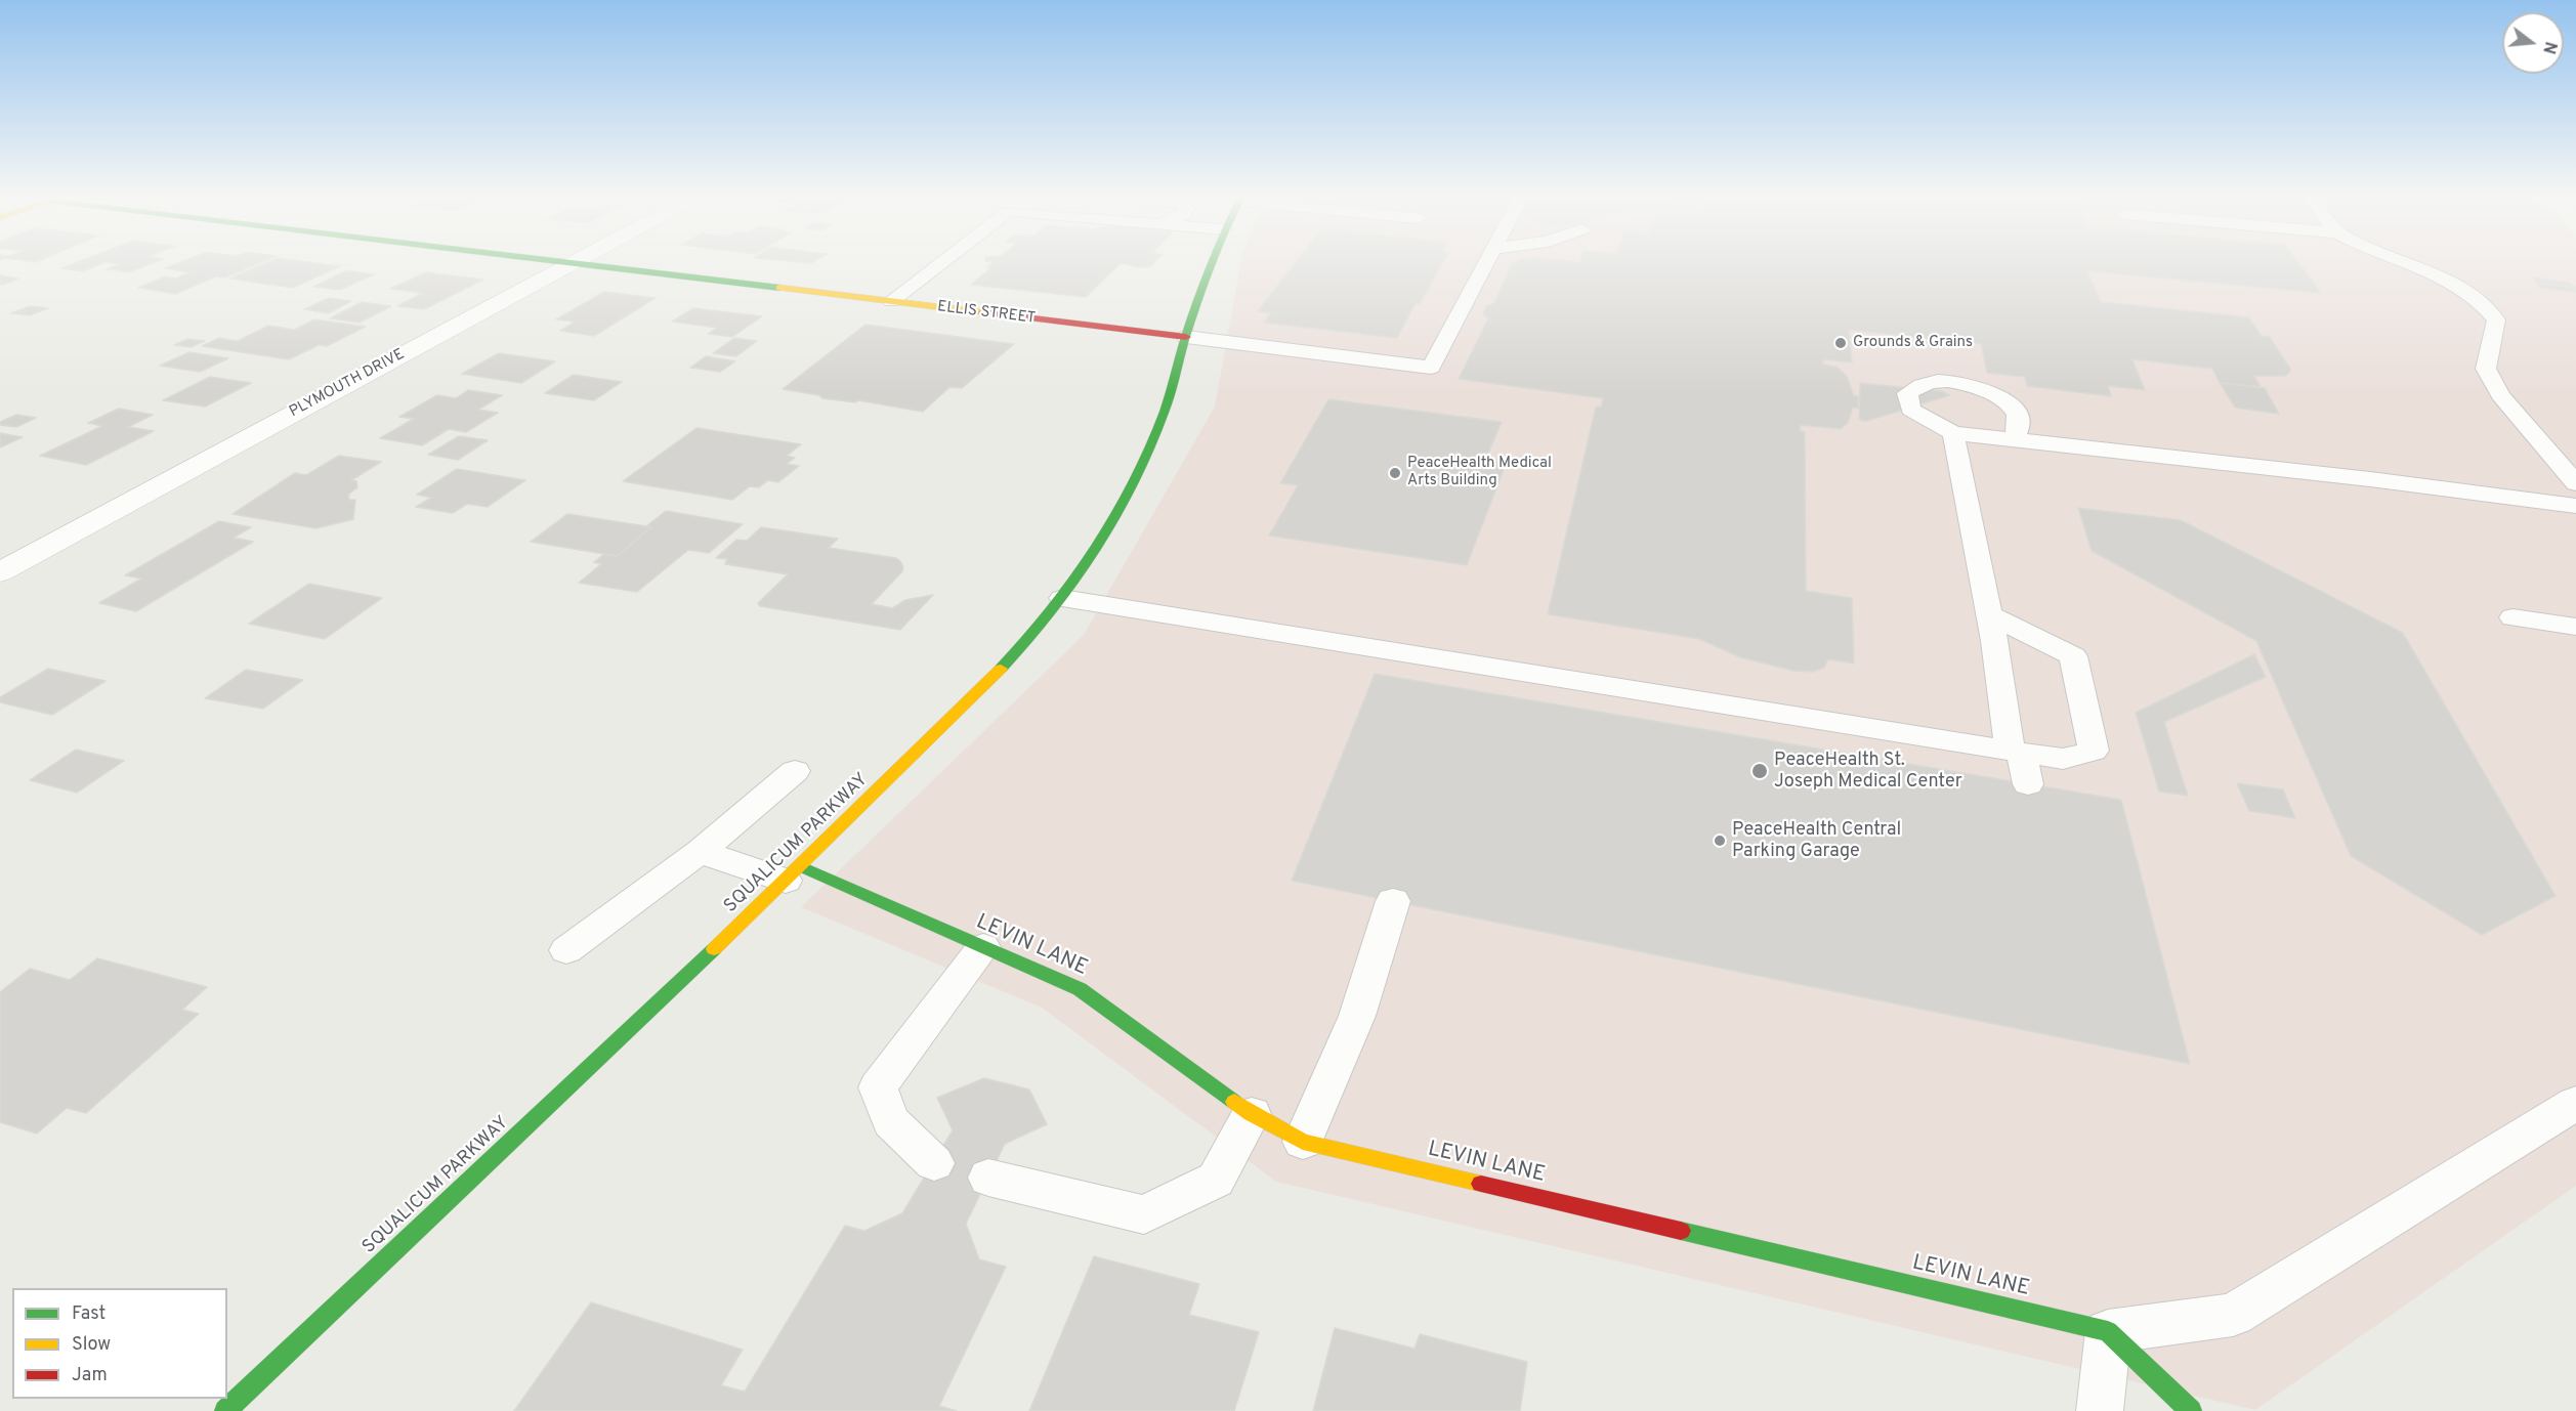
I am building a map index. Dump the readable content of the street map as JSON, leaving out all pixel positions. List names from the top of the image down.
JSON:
{
  "streets": {
    "street": [
      "ELLIS STREET",
      "PLYMOUTH DRIVE",
      "SQUALICUM PARKWAY",
      "LEVIN LANE"
    ]
  },
  "crossings": [
    ["ELLIS STREET", "PLYMOUTH DRIVE"],
    ["ELLIS STREET", "SQUALICUM PARKWAY"],
    ["SQUALICUM PARKWAY", "LEVIN LANE"]
  ],
  "places": [
    "Grounds & Grains",
    "PeaceHealth Medical Arts Building",
    "PeaceHealth St. Joseph Medical Center",
    "PeaceHealth Central Parking Garage"
  ],
  "legend": ["Fast", "Slow", "Jam"],
  "north": "right"
}
